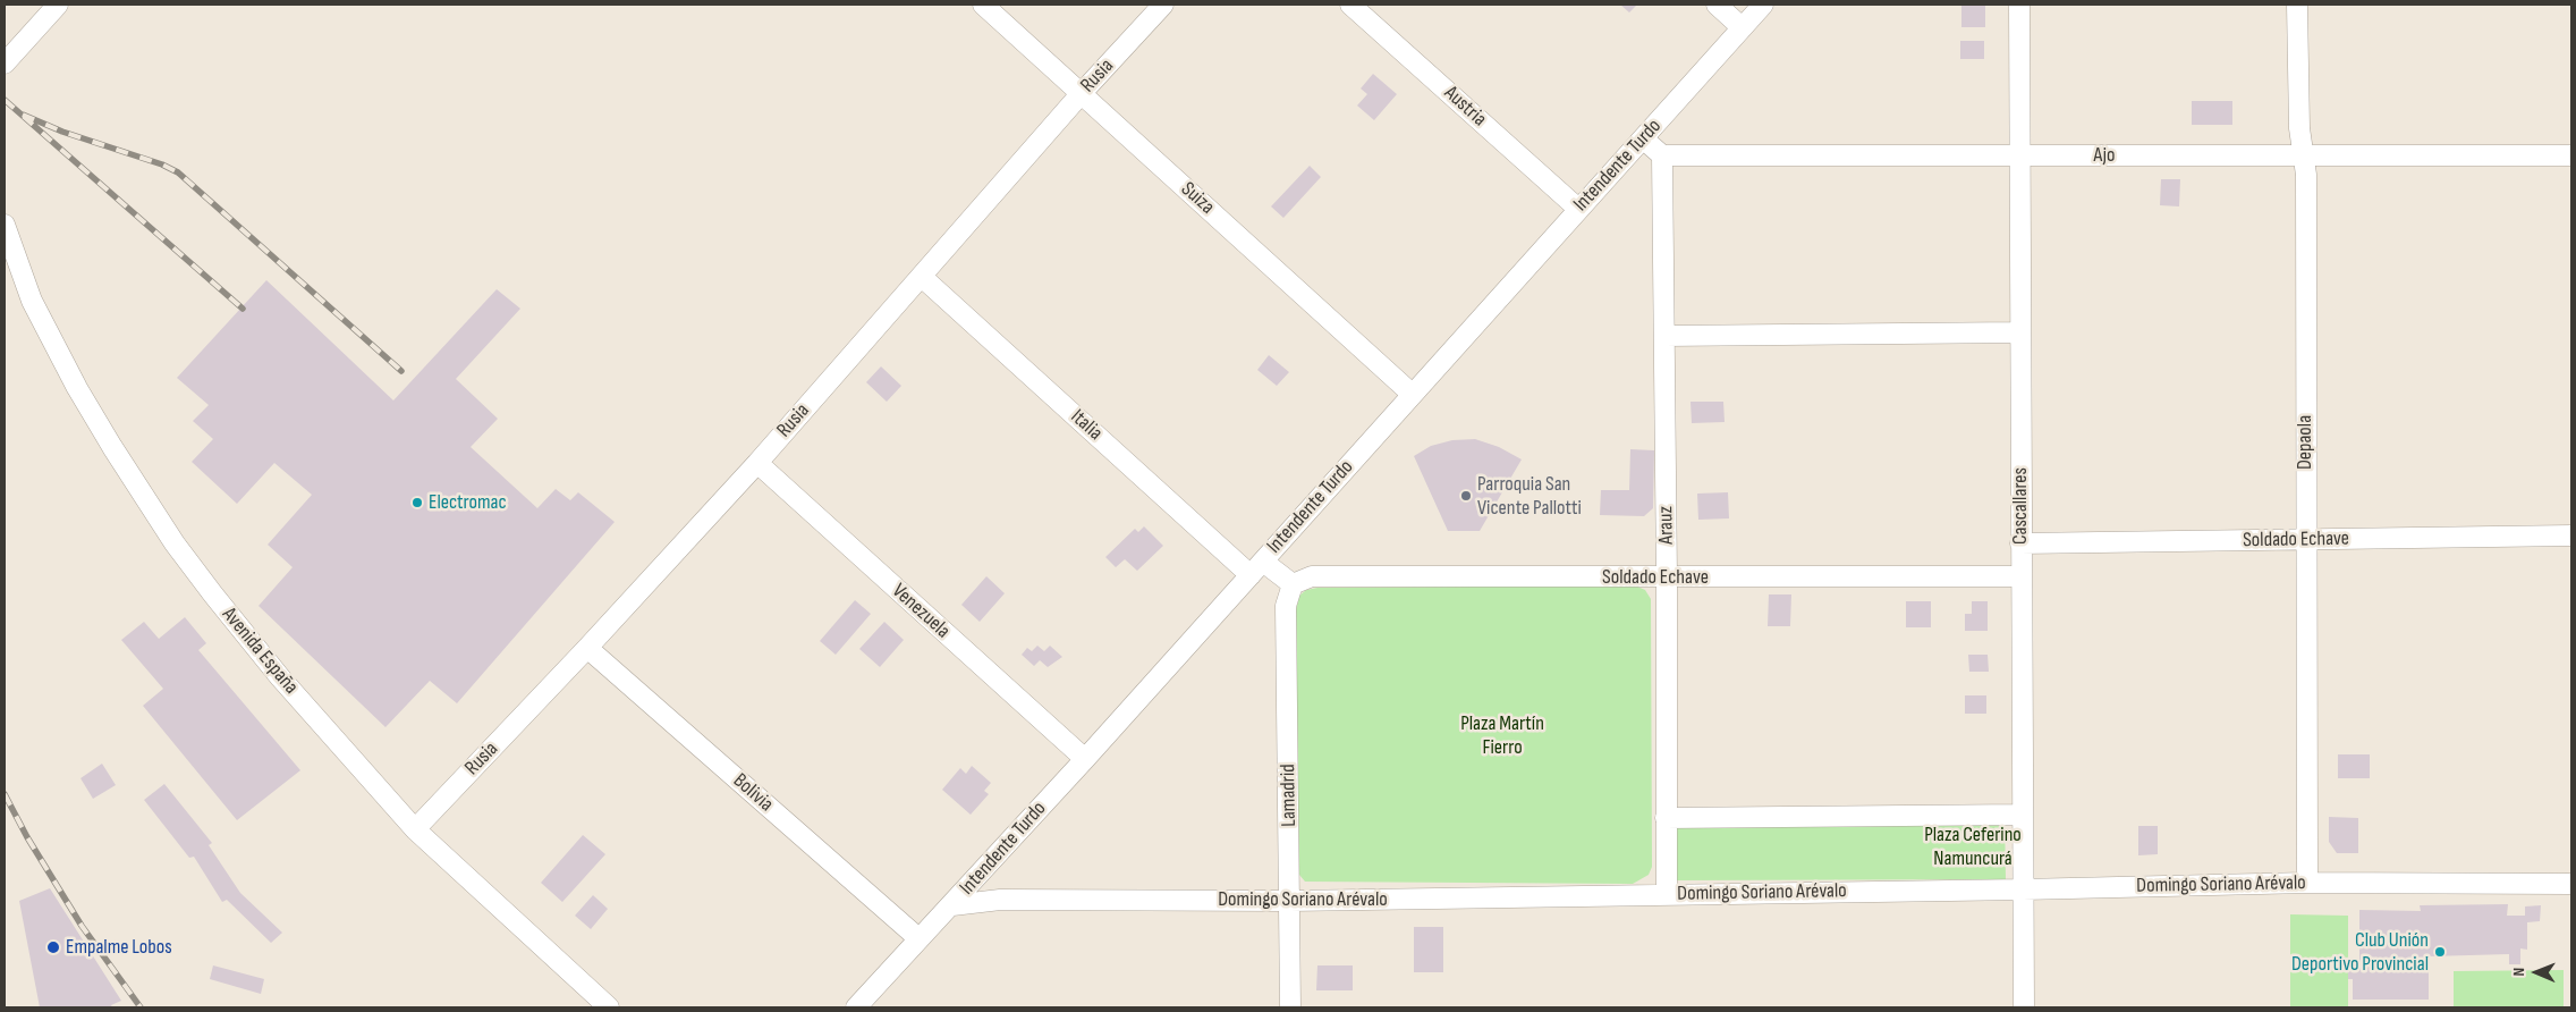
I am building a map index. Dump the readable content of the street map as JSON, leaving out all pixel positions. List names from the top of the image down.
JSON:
{
  "streets": {
    "street": [
      "Rusia",
      "Austria",
      "Ajo",
      "Intendente Turdo",
      "Suiza",
      "Italia",
      "Depaola",
      "Cascallares",
      "Arauz",
      "Soldado Echave",
      "Venezuela",
      "Avenida España",
      "Bolivia",
      "Lamadrid",
      "Domingo Soriano Arévalo"
    ]
  },
  "crossings": [
    ["Rusia", "Suiza"],
    ["Rusia", "Italia"],
    ["Rusia", "Venezuela"],
    ["Rusia", "Avenida España"],
    ["Rusia", "Bolivia"],
    ["Austria", "Intendente Turdo"],
    ["Ajo", "Depaola"],
    ["Ajo", "Cascallares"],
    ["Ajo", "Arauz"],
    ["Intendente Turdo", "Suiza"],
    ["Intendente Turdo", "Italia"],
    ["Intendente Turdo", "Venezuela"],
    ["Intendente Turdo", "Bolivia"],
    ["Intendente Turdo", "Domingo Soriano Arévalo"],
    ["Italia", "Soldado Echave"],
    ["Italia", "Lamadrid"],
    ["Depaola", "Soldado Echave"],
    ["Depaola", "Domingo Soriano Arévalo"],
    ["Cascallares", "Soldado Echave"],
    ["Cascallares", "Domingo Soriano Arévalo"],
    ["Arauz", "Soldado Echave"],
    ["Arauz", "Domingo Soriano Arévalo"],
    ["Soldado Echave", "Lamadrid"],
    ["Lamadrid", "Domingo Soriano Arévalo"]
  ],
  "parks": ["Plaza Martín Fierro", "Plaza Ceferino Namuncurá"],
  "places": [
    "Parroquia San Vicente Pallotti",
    "Electromac",
    "Empalme Lobos",
    "Club Unión Deportivo Provincial"
  ],
  "north": "left"
}
